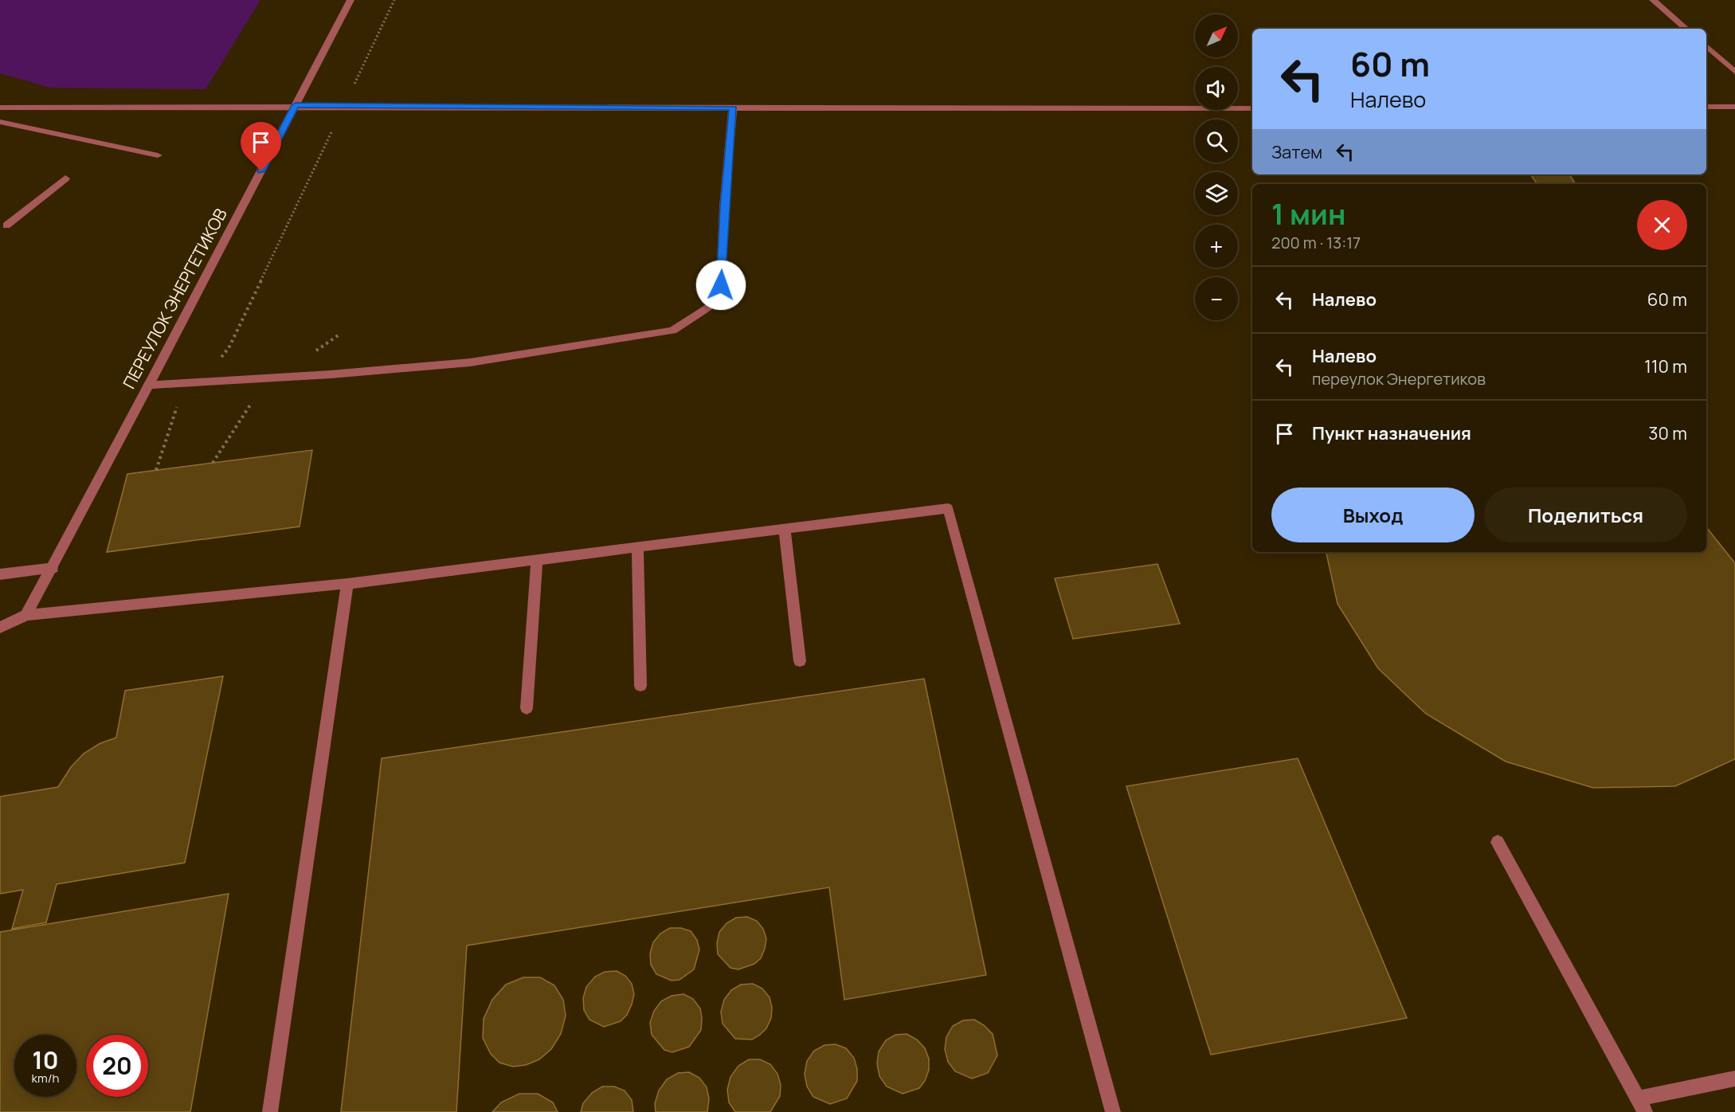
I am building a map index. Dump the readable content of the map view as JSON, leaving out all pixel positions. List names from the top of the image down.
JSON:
{
  "streets": {
    "street": ["ПЕРЕУЛОК ЭНЕРГЕТИКОВ"]
  },
  "north": "top right",
  "page": {
    "map_buttons": ["+", "−"],
    "turn": ["60 m", "Налево"],
    "then": "Затем",
    "heading": ["1 мин", "200 m · 13:17"],
    "list": [
      {
        "name": "Налево",
        "value": "60 m"
      },
      {
        "name": "Налево",
        "note": "переулок Энергетиков",
        "value": "110 m"
      },
      {
        "name": "Пункт назначения",
        "value": "30 m"
      }
    ],
    "buttons": ["Выход", "Поделиться"],
    "speed": "10 km/h",
    "limit": "20"
  }
}
